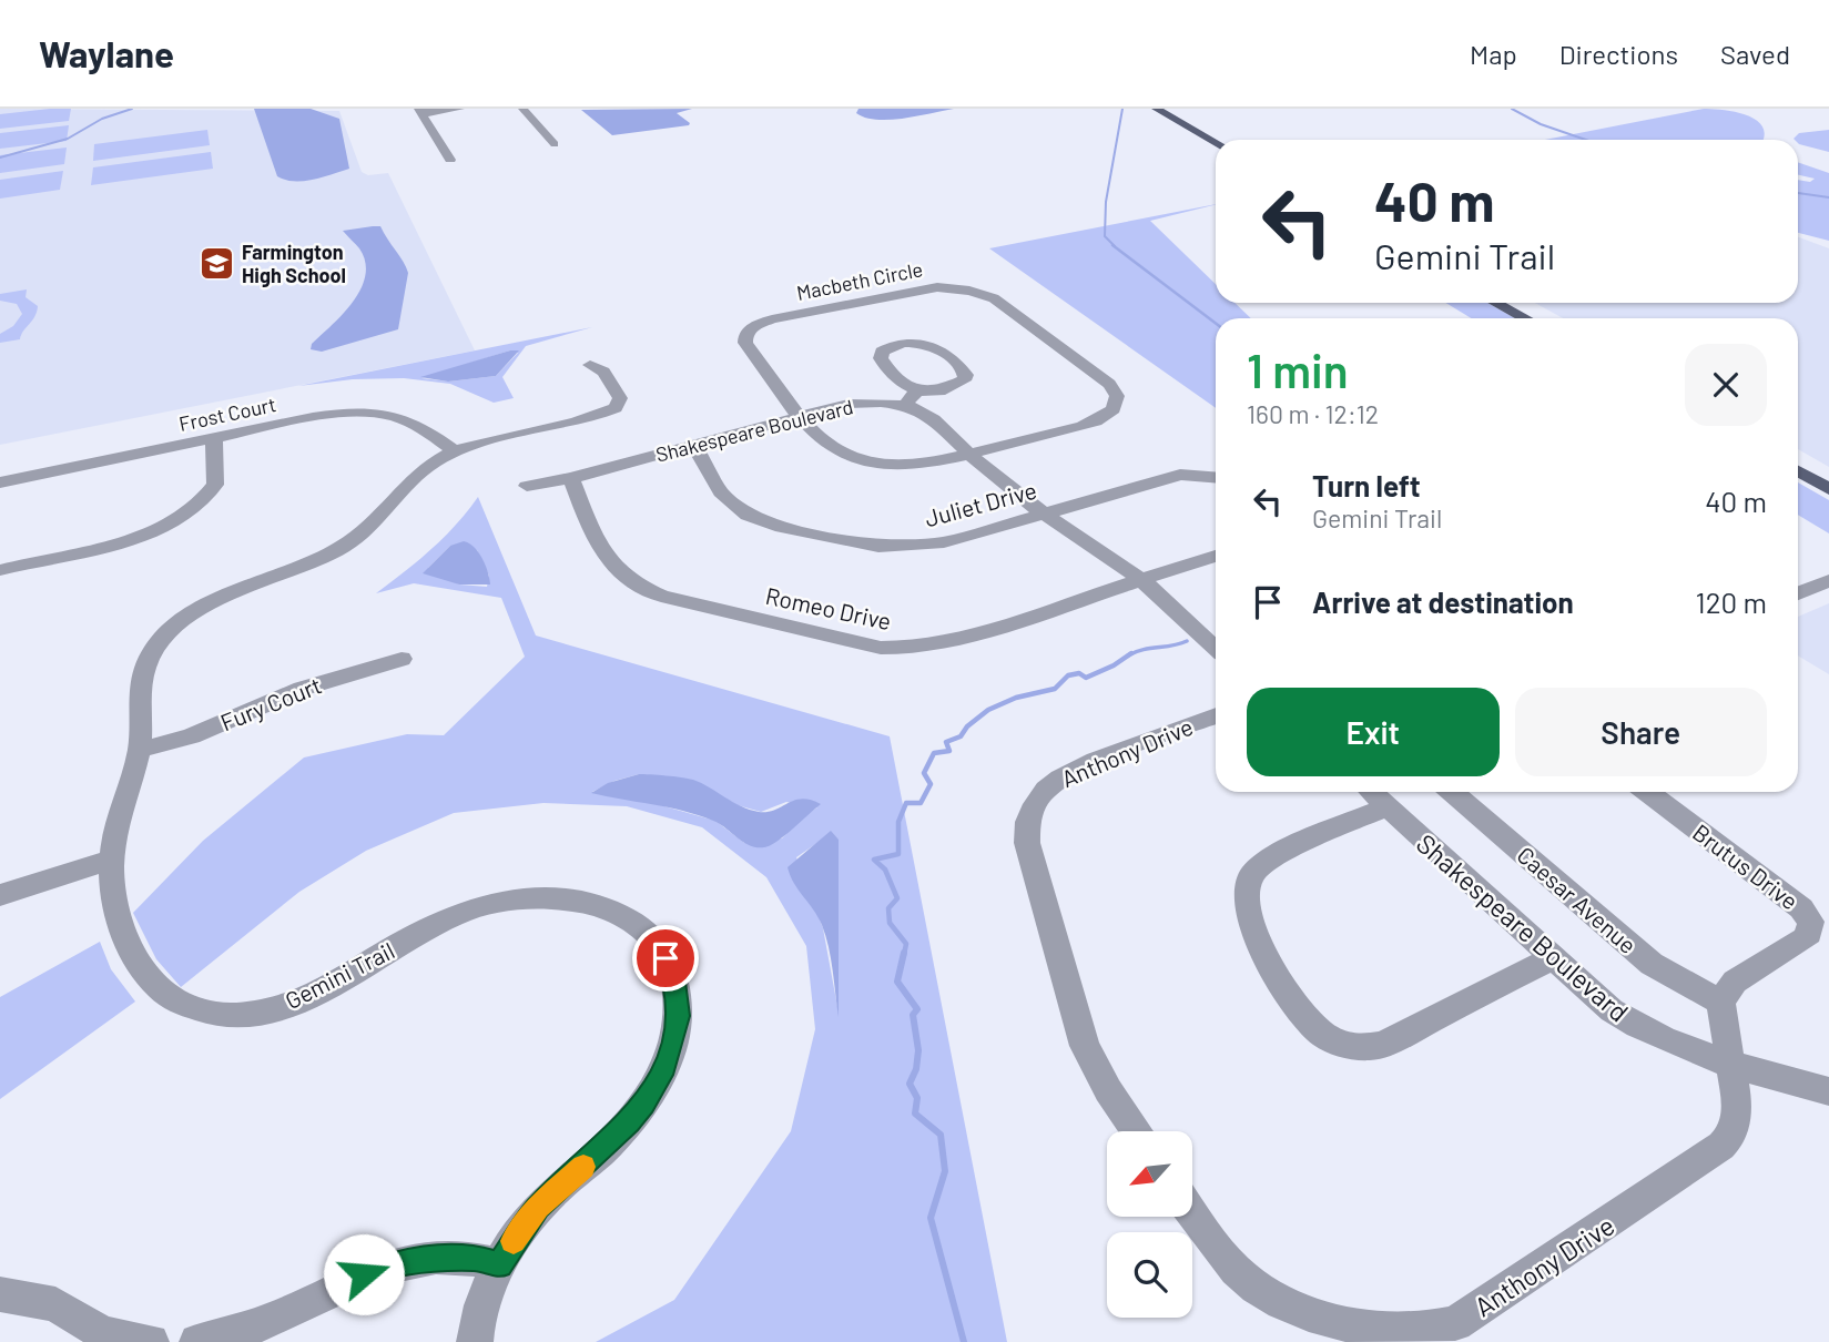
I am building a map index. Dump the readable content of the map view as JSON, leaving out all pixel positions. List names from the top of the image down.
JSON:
{
  "streets": {
    "street": [
      "Macbeth Circle",
      "Frost Court",
      "Shakespeare Boulevard",
      "Juliet Drive",
      "Romeo Drive",
      "Fury Court",
      "Anthony Drive",
      "Brutus Drive",
      "Caesar Avenue",
      "Gemini Trail"
    ]
  },
  "crossings": [
    ["Macbeth Circle", "Shakespeare Boulevard"],
    ["Frost Court", "Gemini Trail"],
    ["Shakespeare Boulevard", "Juliet Drive"],
    ["Shakespeare Boulevard", "Romeo Drive"],
    ["Shakespeare Boulevard", "Anthony Drive"],
    ["Fury Court", "Gemini Trail"],
    ["Brutus Drive", "Caesar Avenue"]
  ],
  "places": {
    "school or university": ["Farmington High School"]
  },
  "north": "bottom left",
  "page": {
    "header": "Waylane",
    "nav": ["Map", "Directions", "Saved"],
    "turn": ["40 m", "Gemini Trail"],
    "heading": ["1 min", "160 m · 12:12"],
    "list": [
      {
        "name": "Turn left",
        "note": "Gemini Trail",
        "value": "40 m"
      },
      {
        "name": "Arrive at destination",
        "value": "120 m"
      }
    ],
    "buttons": ["Exit", "Share"]
  }
}
